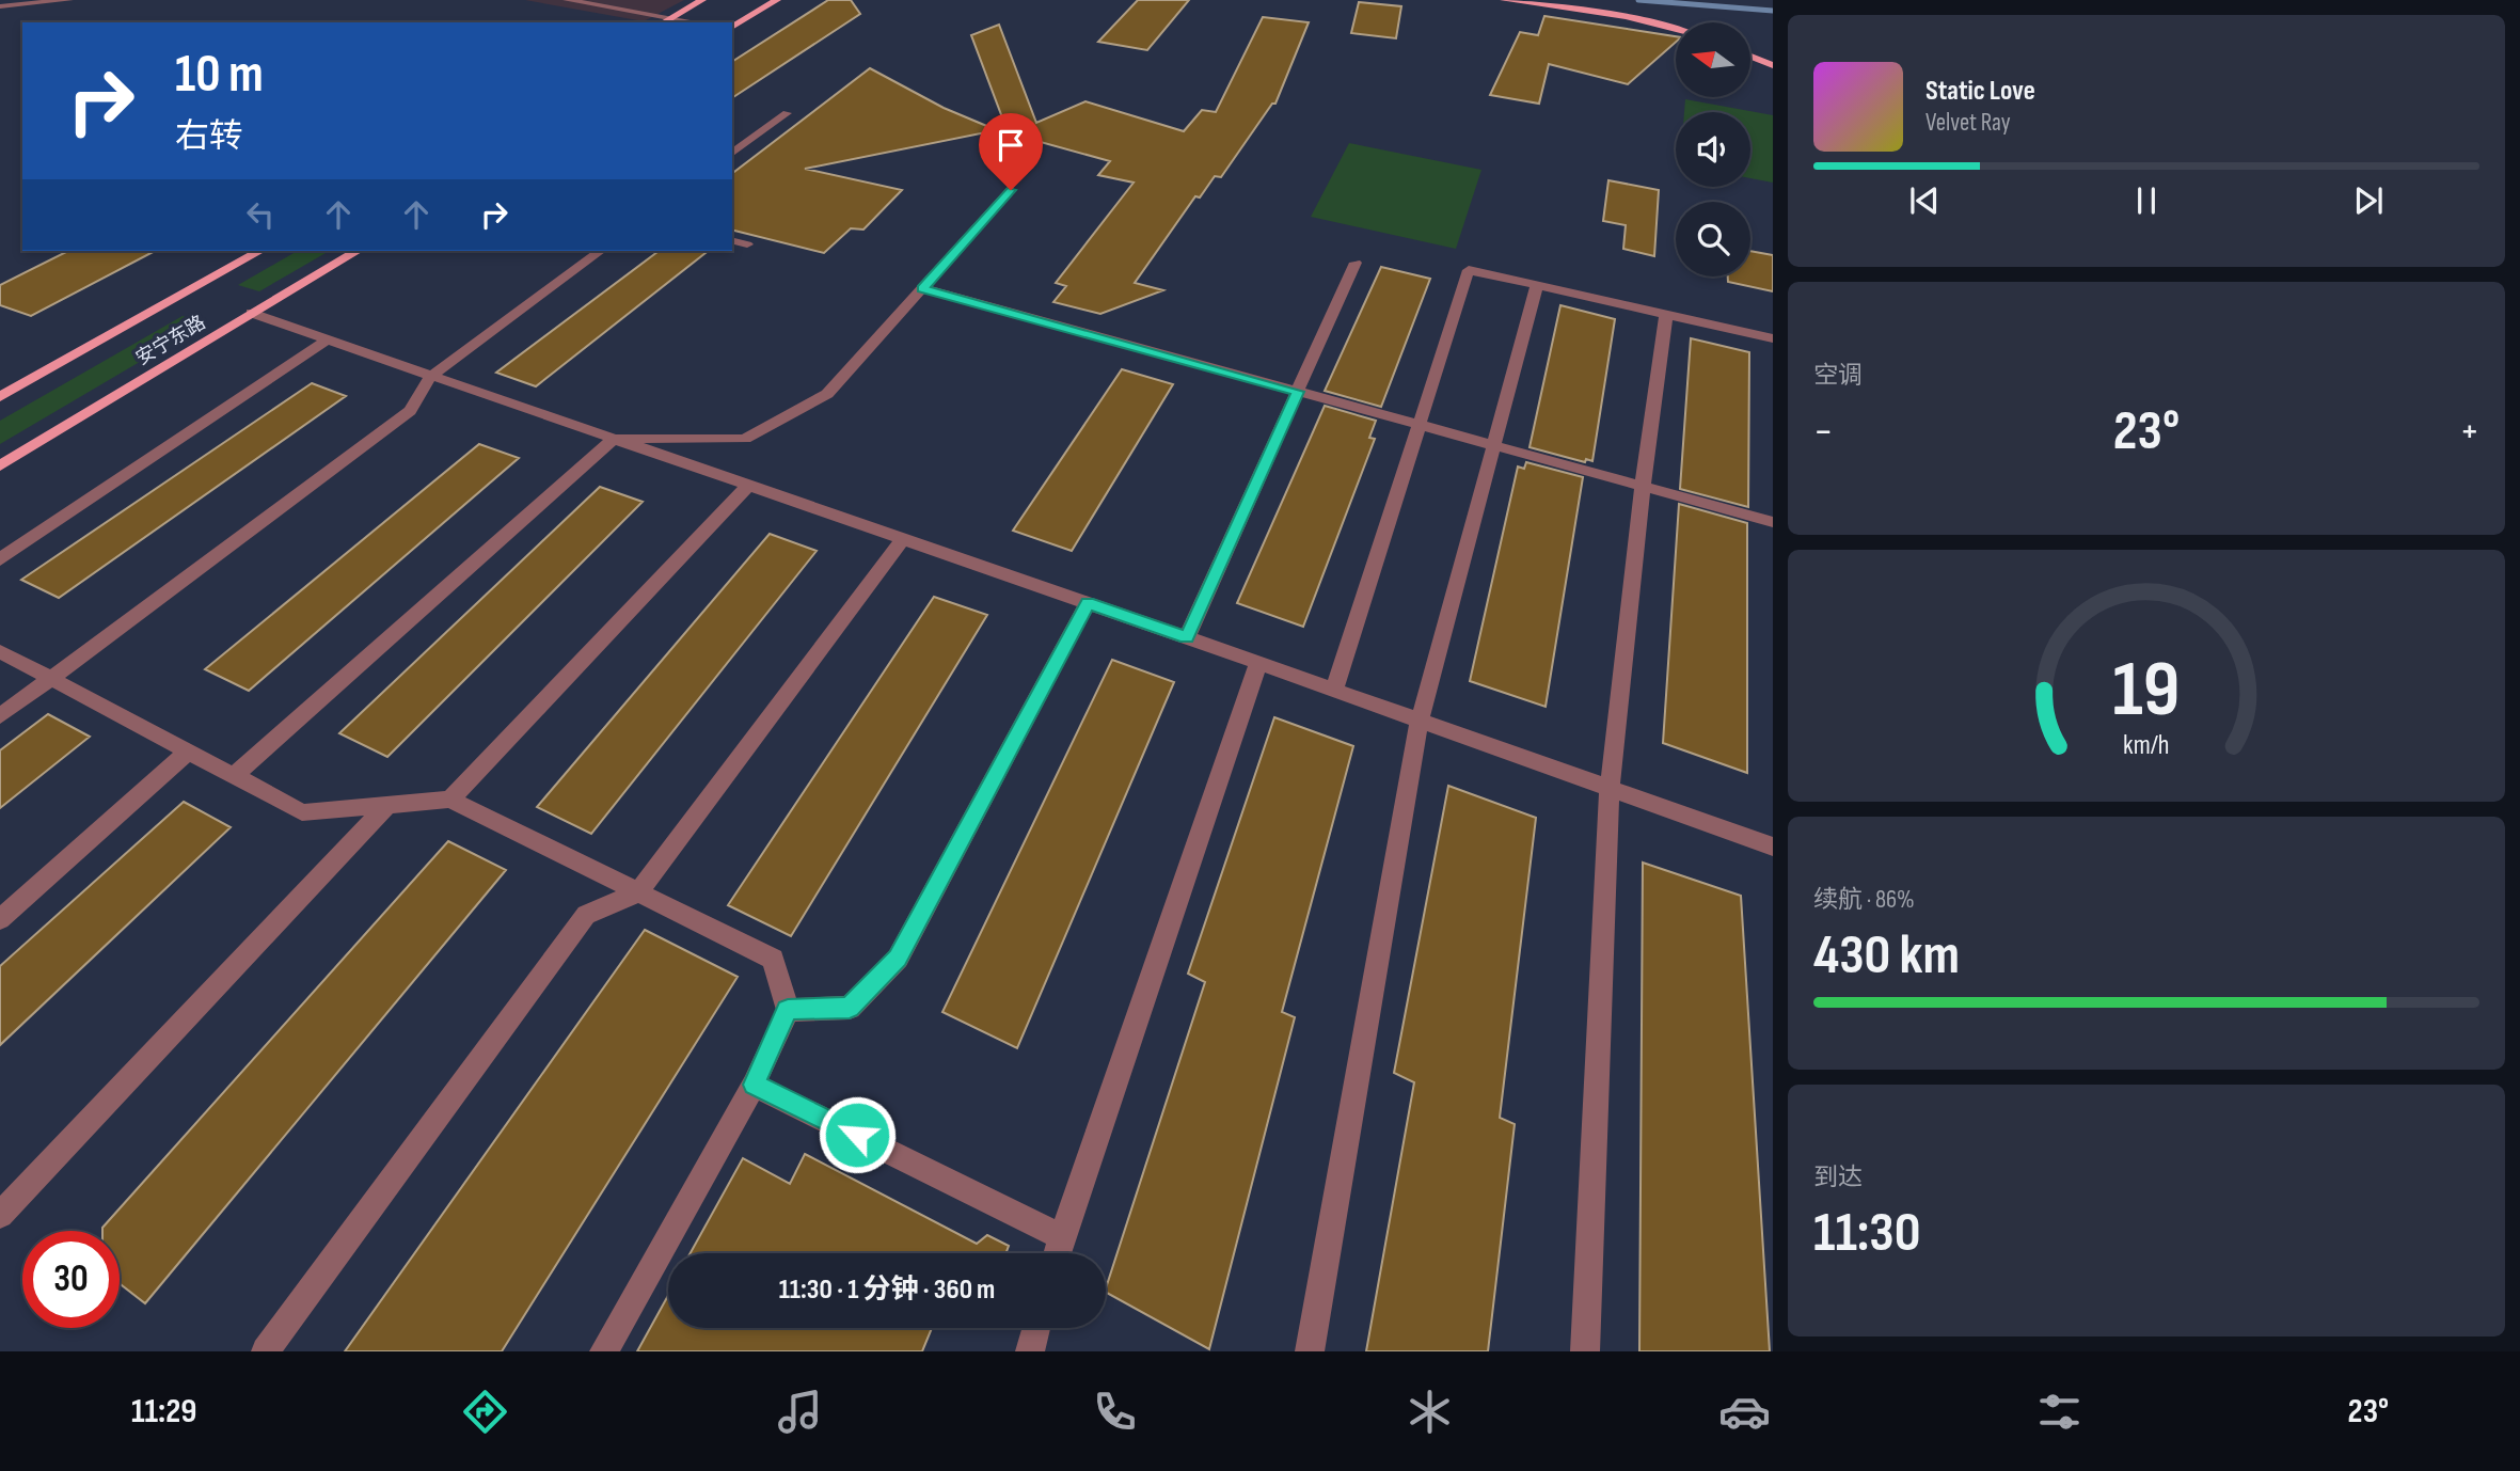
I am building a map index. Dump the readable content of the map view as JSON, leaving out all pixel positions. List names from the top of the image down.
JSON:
{
  "streets": {
    "main road": ["安宁东路"]
  },
  "north": "left",
  "page": {
    "turn": ["10 m", "右转"],
    "song": ["Static Love", "Velvet Ray"],
    "tile": [
      "空调",
      ["续航 · 86%", "430 km"],
      ["到达", "11:30"]
    ],
    "heat": ["−", "23°", "+"],
    "limit": "30",
    "trip": "11:30 · 1 分钟 · 360 m",
    "tabs": ["11:29", "23°"],
    "gauge": ["19", "km/h"]
  }
}
